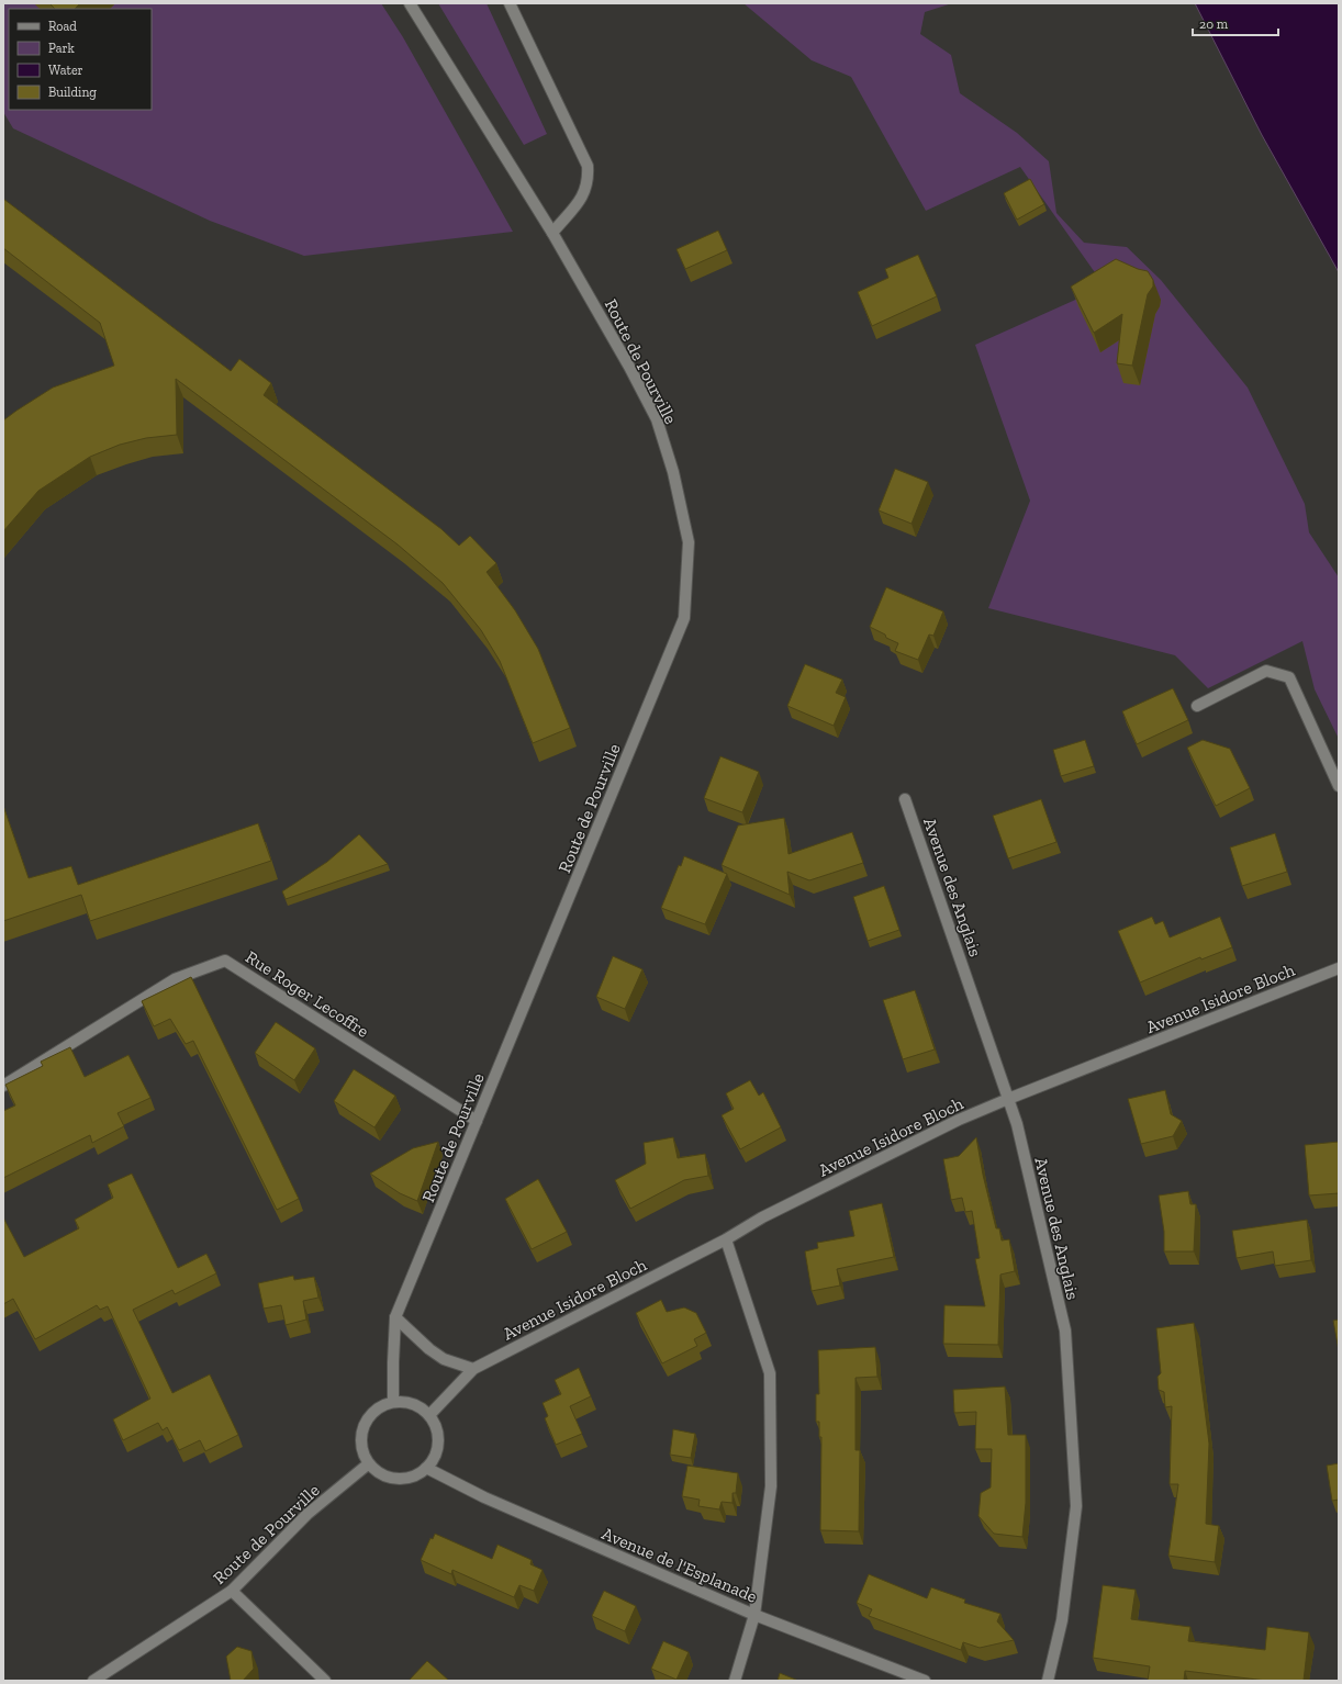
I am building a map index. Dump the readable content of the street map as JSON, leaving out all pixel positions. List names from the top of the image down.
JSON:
{
  "streets": {
    "street": [
      "Route de Pourville",
      "Avenue des Anglais",
      "Rue Roger Lecoffre",
      "Avenue Isidore Bloch",
      "Avenue de l'Esplanade"
    ]
  },
  "crossings": [
    ["Route de Pourville", "Rue Roger Lecoffre"],
    ["Route de Pourville", "Avenue Isidore Bloch"],
    ["Route de Pourville", "Avenue de l'Esplanade"],
    ["Avenue des Anglais", "Avenue Isidore Bloch"],
    ["Avenue Isidore Bloch", "Avenue de l'Esplanade"]
  ],
  "legend": [
    "Road",
    "Park",
    "Water",
    "Building"
  ],
  "scale_bar": "20 m"
}
